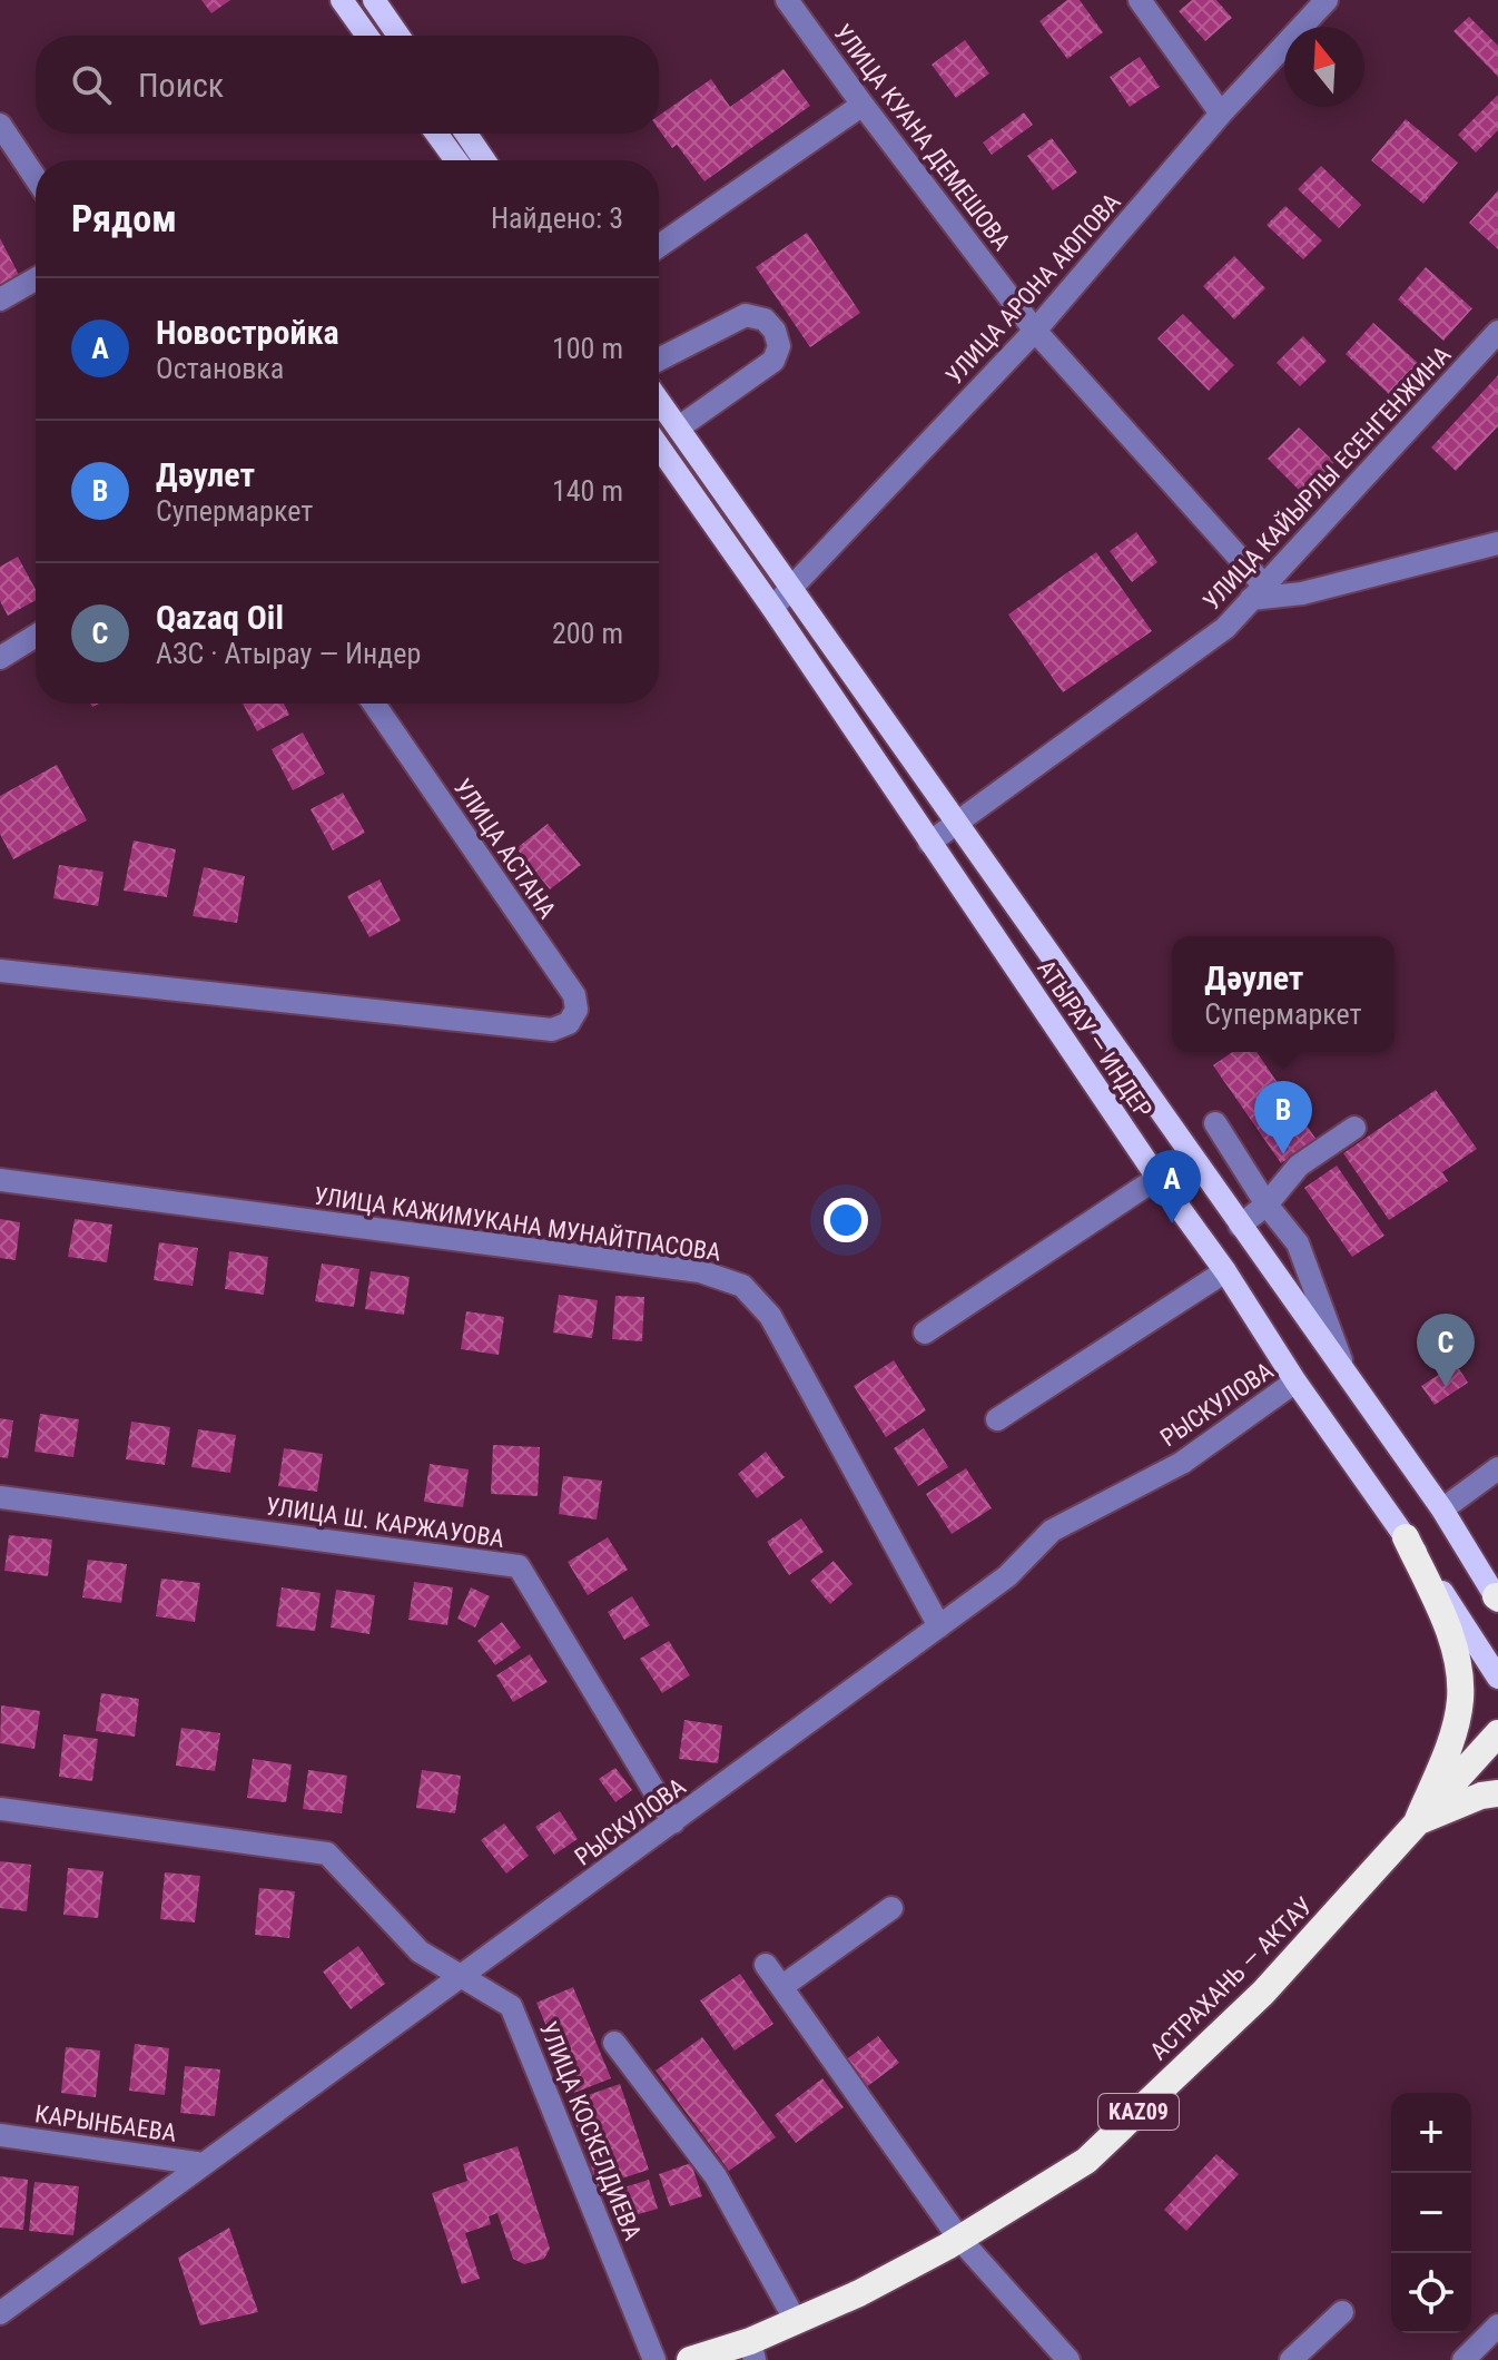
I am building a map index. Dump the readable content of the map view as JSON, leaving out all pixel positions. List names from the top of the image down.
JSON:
{
  "streets": {
    "highway": ["АСТРАХАНЬ — АКТАУ", "KAZ09"],
    "main road": ["АТЫРАУ — ИНДЕР"],
    "street": [
      "УЛИЦА КУАНА ДЕМЕШОВА",
      "УЛИЦА АРОНА АЮПОВА",
      "УЛИЦА КАЙЫРЛЫ ЕСЕНГЕНЖИНА",
      "УЛИЦА АСТАНА",
      "УЛИЦА КАЖИМУКАНА МУНАЙТПАСОВА",
      "РЫСКУЛОВА",
      "УЛИЦА Ш. КАРЖАУОВА",
      "КАРЫНБАЕВА",
      "УЛИЦА КОСКЕЛДИЕВА"
    ]
  },
  "crossings": [
    ["УЛИЦА КУАНА ДЕМЕШОВА", "УЛИЦА АРОНА АЮПОВА"],
    ["УЛИЦА КУАНА ДЕМЕШОВА", "УЛИЦА КАЙЫРЛЫ ЕСЕНГЕНЖИНА"],
    ["УЛИЦА АРОНА АЮПОВА", "АТЫРАУ — ИНДЕР"],
    ["УЛИЦА КАЙЫРЛЫ ЕСЕНГЕНЖИНА", "АТЫРАУ — ИНДЕР"],
    ["АТЫРАУ — ИНДЕР", "РЫСКУЛОВА"],
    ["УЛИЦА КАЖИМУКАНА МУНАЙТПАСОВА", "РЫСКУЛОВА"],
    ["РЫСКУЛОВА", "УЛИЦА Ш. КАРЖАУОВА"],
    ["РЫСКУЛОВА", "КАРЫНБАЕВА"],
    ["РЫСКУЛОВА", "УЛИЦА КОСКЕЛДИЕВА"]
  ],
  "north": "top",
  "page": {
    "search": "Поиск",
    "heading": ["Рядом", "Найдено: 3"],
    "list": [
      {
        "mark": "A",
        "name": "Новостройка",
        "note": "Остановка",
        "value": "100 m"
      },
      {
        "mark": "B",
        "name": "Дәулет",
        "note": "Супермаркет",
        "value": "140 m"
      },
      {
        "mark": "C",
        "name": "Qazaq Oil",
        "note": "АЗС · Атырау — Индер",
        "value": "200 m"
      }
    ],
    "popup": ["Дәулет", "Супермаркет"],
    "pins": ["B", "A", "C"],
    "map_buttons": ["+", "−"]
  }
}
